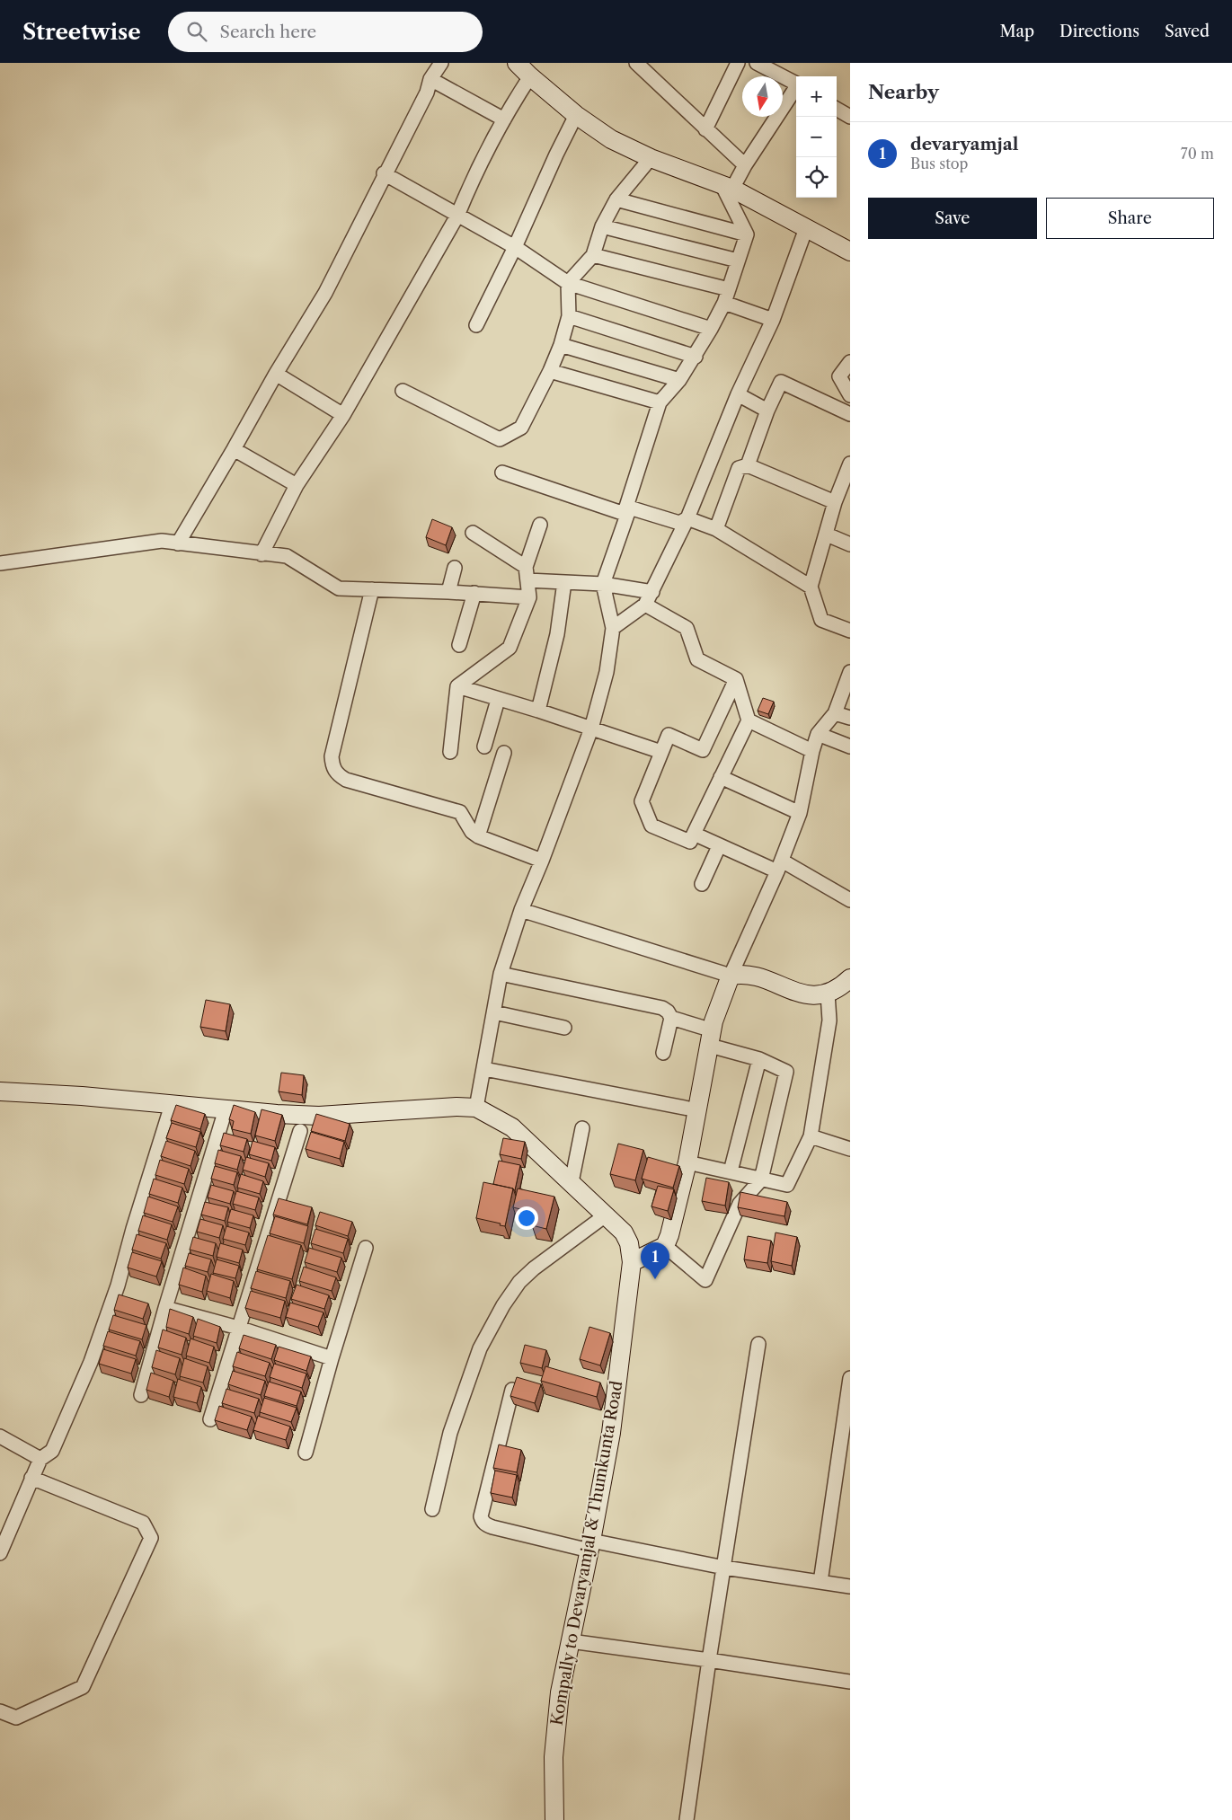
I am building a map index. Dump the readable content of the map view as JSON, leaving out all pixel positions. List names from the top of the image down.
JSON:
{
  "streets": {
    "main road": ["Kompally to Devaryamjal & Thumkunta Road"]
  },
  "north": "bottom",
  "page": {
    "header": "Streetwise",
    "search": "Search here",
    "nav": ["Map", "Directions", "Saved"],
    "heading": "Nearby",
    "map_buttons": ["+", "−"],
    "list": [
      {
        "mark": "1",
        "name": "devaryamjal",
        "note": "Bus stop",
        "value": "70 m"
      }
    ],
    "buttons": ["Save", "Share"],
    "pins": "1"
  }
}
